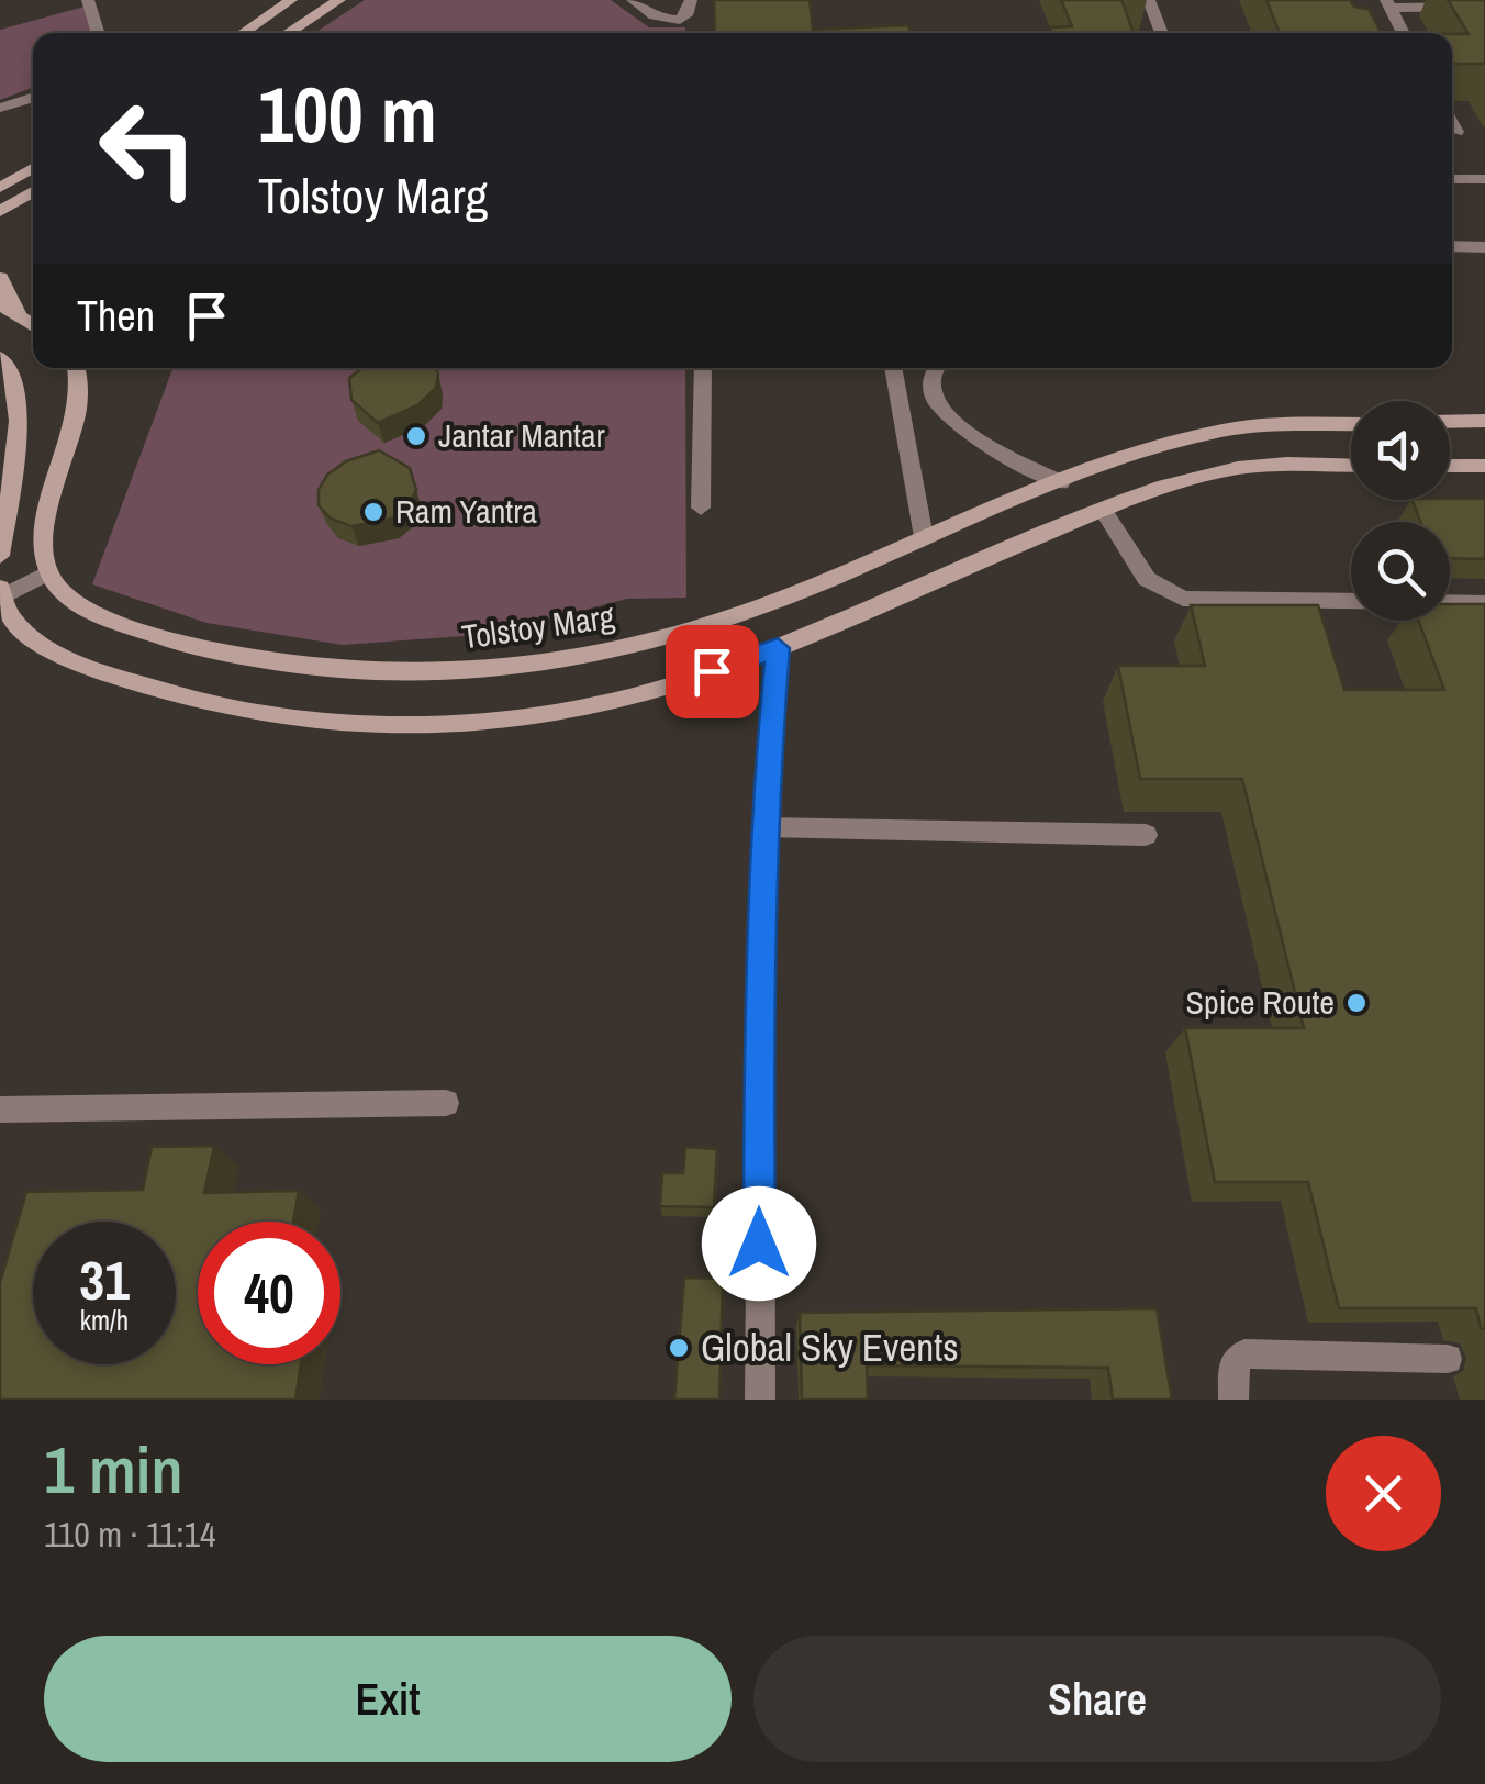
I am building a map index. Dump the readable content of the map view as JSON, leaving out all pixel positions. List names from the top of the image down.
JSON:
{
  "streets": {
    "main road": ["Tolstoy Marg"]
  },
  "places": [
    "Jantar Mantar",
    "Ram Yantra",
    "Spice Route",
    "Global Sky Events"
  ],
  "page": {
    "turn": ["100 m", "Tolstoy Marg"],
    "then": "Then",
    "speed": "31 km/h",
    "limit": "40",
    "heading": ["1 min", "110 m · 11:14"],
    "buttons": ["Exit", "Share"]
  }
}
